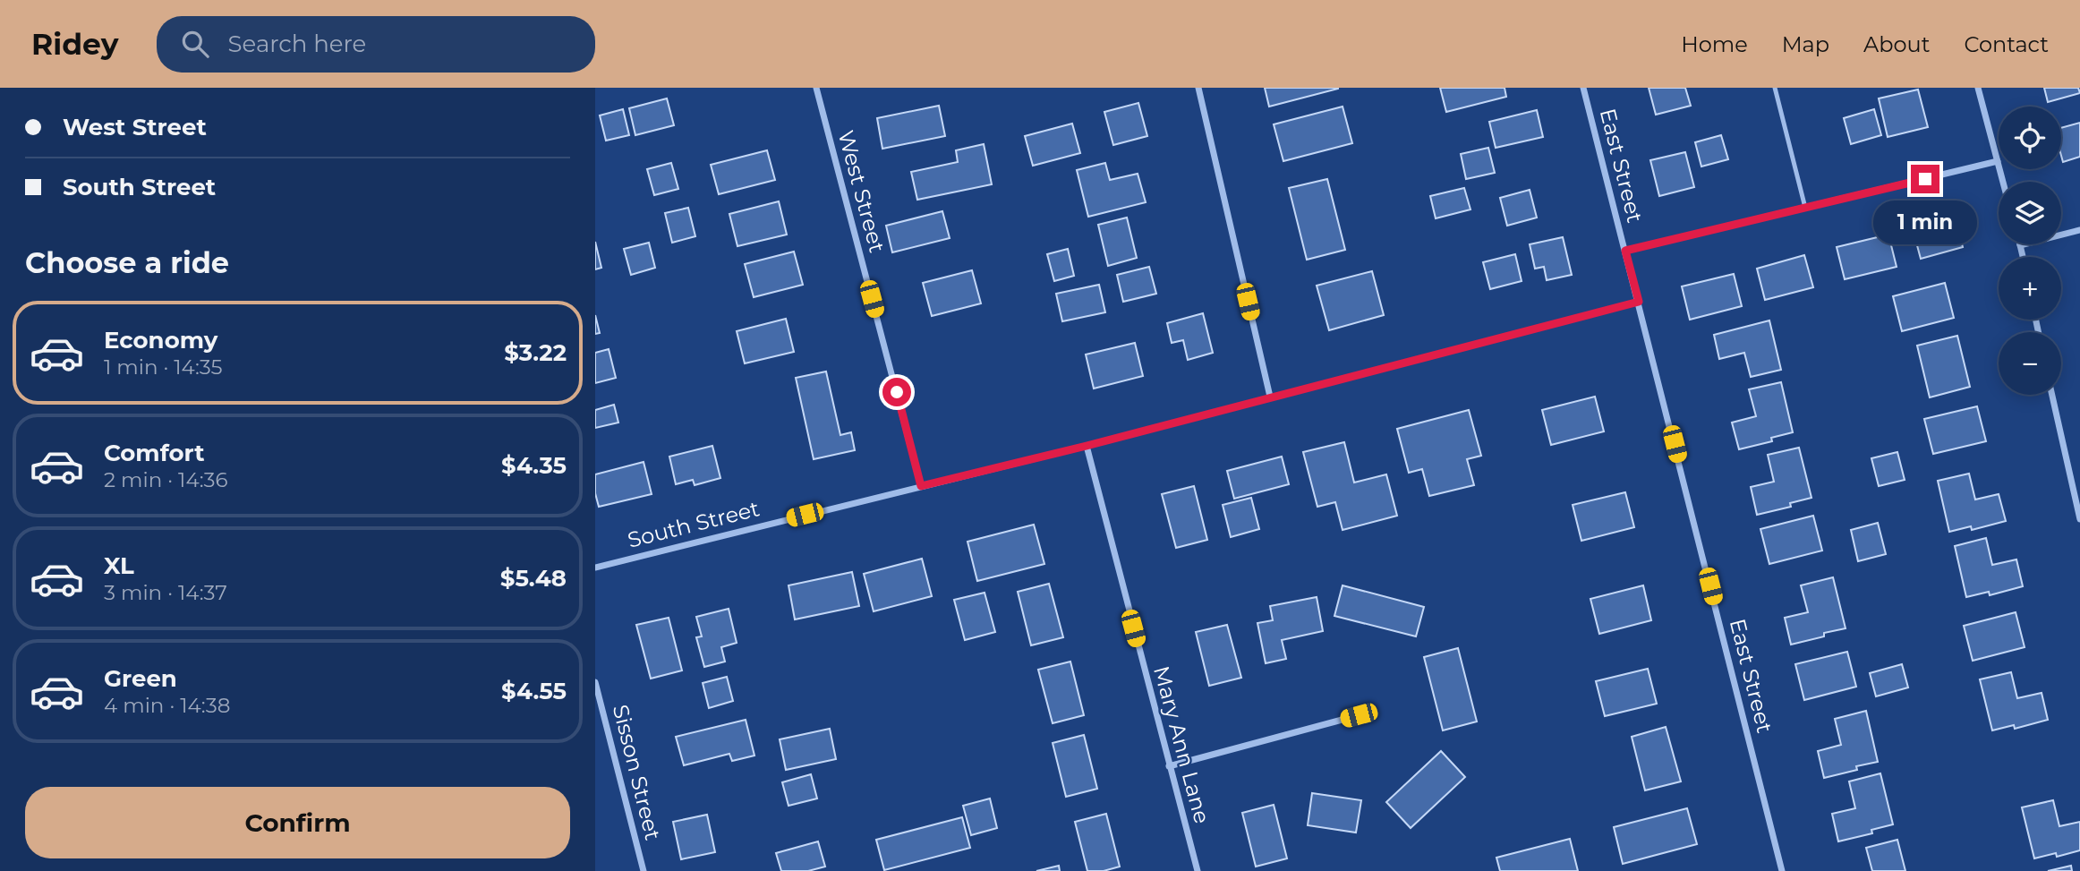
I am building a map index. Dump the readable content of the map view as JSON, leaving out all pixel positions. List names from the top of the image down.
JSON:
{
  "streets": {
    "street": [
      "East Street",
      "West Street",
      "South Street",
      "Mary Ann Lane",
      "Sisson Street"
    ]
  },
  "crossings": [
    ["East Street", "South Street"],
    ["West Street", "South Street"],
    ["South Street", "Mary Ann Lane"]
  ],
  "page": {
    "header": "Ridey",
    "search": "Search here",
    "nav": [
      "Home",
      "Map",
      "About",
      "Contact"
    ],
    "banner": ["West Street", "South Street"],
    "map_buttons": ["+", "−"],
    "bubble": "1 min",
    "heading": "Choose a ride",
    "list": [
      {
        "name": "Economy",
        "note": "1 min · 14:35",
        "value": "$3.22"
      },
      {
        "name": "Comfort",
        "note": "2 min · 14:36",
        "value": "$4.35"
      },
      {
        "name": "XL",
        "note": "3 min · 14:37",
        "value": "$5.48"
      },
      {
        "name": "Green",
        "note": "4 min · 14:38",
        "value": "$4.55"
      }
    ],
    "buttons": "Confirm"
  }
}
